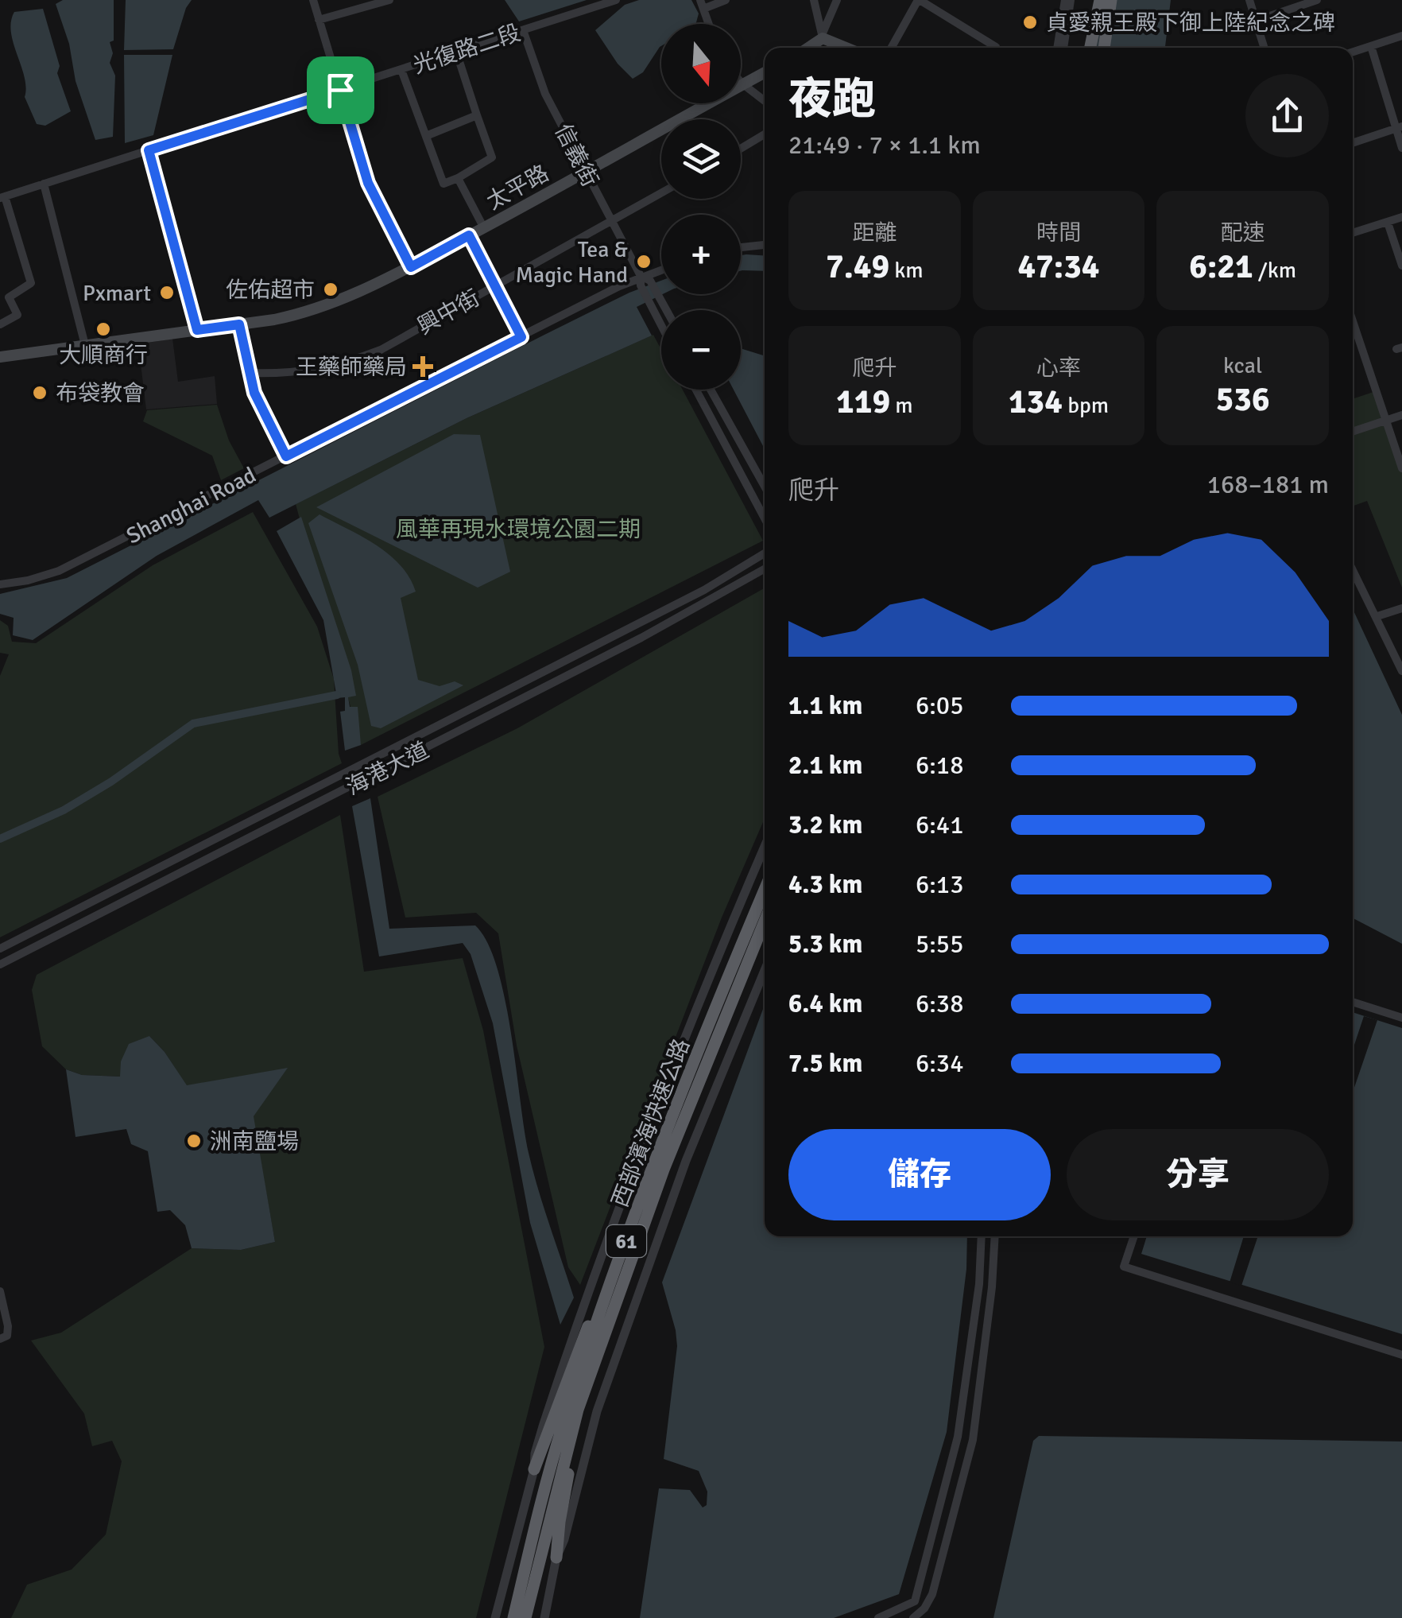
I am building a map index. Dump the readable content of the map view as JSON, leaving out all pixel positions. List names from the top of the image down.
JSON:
{
  "streets": {
    "highway": ["西部濱海快速公路", "61"],
    "main road": ["太平路"],
    "street": [
      "光復路二段",
      "信義街",
      "興中街",
      "Shanghai Road",
      "海港大道"
    ]
  },
  "crossings": [
    ["光復路二段", "信義街"],
    ["信義街", "太平路"],
    ["信義街", "興中街"],
    ["信義街", "Shanghai Road"]
  ],
  "parks": ["風華再現水環境公園二期"],
  "places": {
    "other": [
      "貞愛親王殿下御上陸紀念之碑",
      "Tea & Magic Hand",
      "佐佑超市",
      "Pxmart",
      "大順商行",
      "布袋教會",
      "洲南鹽場"
    ],
    "health": ["王藥師藥局"]
  },
  "north": "bottom",
  "page": {
    "map_buttons": ["+", "−"],
    "heading": ["夜跑", "21:49 · 7 × 1.1 km"],
    "stats": [
      ["距離", "7.49 km"],
      ["時間", "47:34"],
      ["配速", "6:21 /km"],
      ["爬升", "119 m"],
      ["心率", "134 bpm"],
      ["kcal", "536"]
    ],
    "chart": ["爬升", "168–181 m"],
    "list": [
      {
        "name": "1.1 km",
        "note": "6:05"
      },
      {
        "name": "2.1 km",
        "note": "6:18"
      },
      {
        "name": "3.2 km",
        "note": "6:41"
      },
      {
        "name": "4.3 km",
        "note": "6:13"
      },
      {
        "name": "5.3 km",
        "note": "5:55"
      },
      {
        "name": "6.4 km",
        "note": "6:38"
      },
      {
        "name": "7.5 km",
        "note": "6:34"
      }
    ],
    "buttons": ["儲存", "分享"]
  }
}
